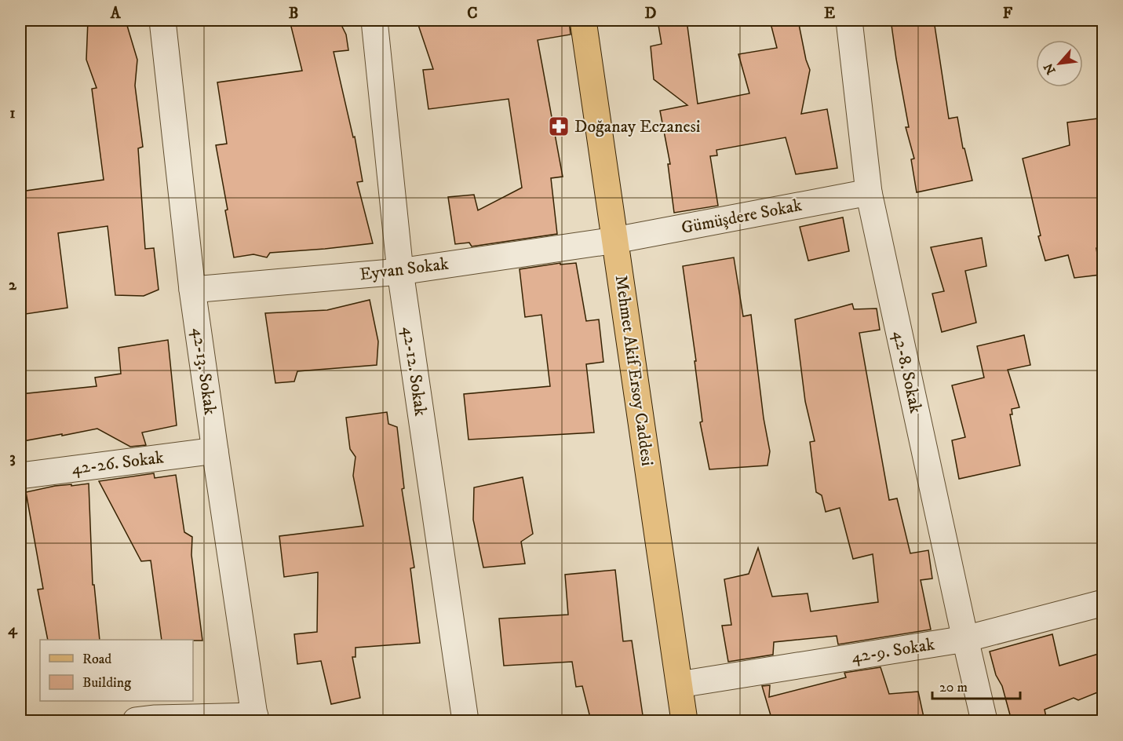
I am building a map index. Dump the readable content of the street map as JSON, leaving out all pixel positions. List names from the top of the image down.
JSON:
{
  "streets": {
    "main road": ["Mehmet Akif Ersoy Caddesi"],
    "street": [
      "Gümüşdere Sokak",
      "Eyvan Sokak",
      "42-13. Sokak",
      "42-12. Sokak",
      "42-8. Sokak",
      "42-26. Sokak",
      "42-9. Sokak"
    ]
  },
  "crossings": [
    ["Gümüşdere Sokak", "Eyvan Sokak"],
    ["Gümüşdere Sokak", "Mehmet Akif Ersoy Caddesi"],
    ["Gümüşdere Sokak", "42-8. Sokak"],
    ["Eyvan Sokak", "Mehmet Akif Ersoy Caddesi"],
    ["Eyvan Sokak", "42-13. Sokak"],
    ["Eyvan Sokak", "42-12. Sokak"],
    ["Mehmet Akif Ersoy Caddesi", "42-9. Sokak"],
    ["42-13. Sokak", "42-26. Sokak"],
    ["42-8. Sokak", "42-9. Sokak"]
  ],
  "places": {
    "pharmacy": ["Doğanay Eczanesi"]
  },
  "legend": ["Road", "Building"],
  "scale_bar": "20 m",
  "north": "bottom left",
  "grid": {
    "columns": [
      "A",
      "B",
      "C",
      "D",
      "E",
      "F"
    ],
    "rows": [
      "1",
      "2",
      "3",
      "4"
    ]
  }
}
